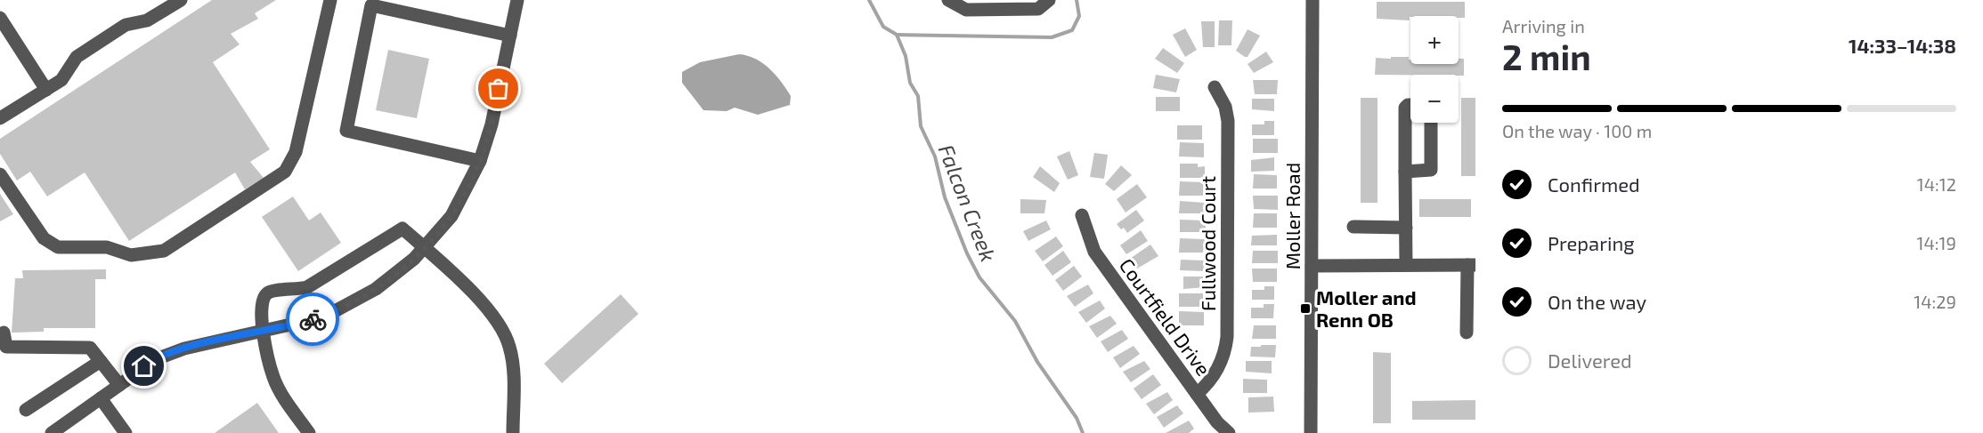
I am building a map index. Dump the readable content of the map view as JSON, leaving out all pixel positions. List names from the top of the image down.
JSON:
{
  "streets": {
    "street": ["Moller Road", "Fullwood Court", "Courtfield Drive"]
  },
  "crossings": [
    ["Fullwood Court", "Courtfield Drive"]
  ],
  "water": ["Falcon Creek"],
  "places": {
    "transit": ["Moller and Renn OB"]
  },
  "page": {
    "heading": ["2 min", "Arriving in", "14:33–14:38"],
    "map_buttons": ["+", "−"],
    "bar": "On the way · 100 m",
    "list": [
      ["Confirmed", "14:12"],
      ["Preparing", "14:19"],
      ["On the way", "14:29"],
      "Delivered"
    ]
  }
}
